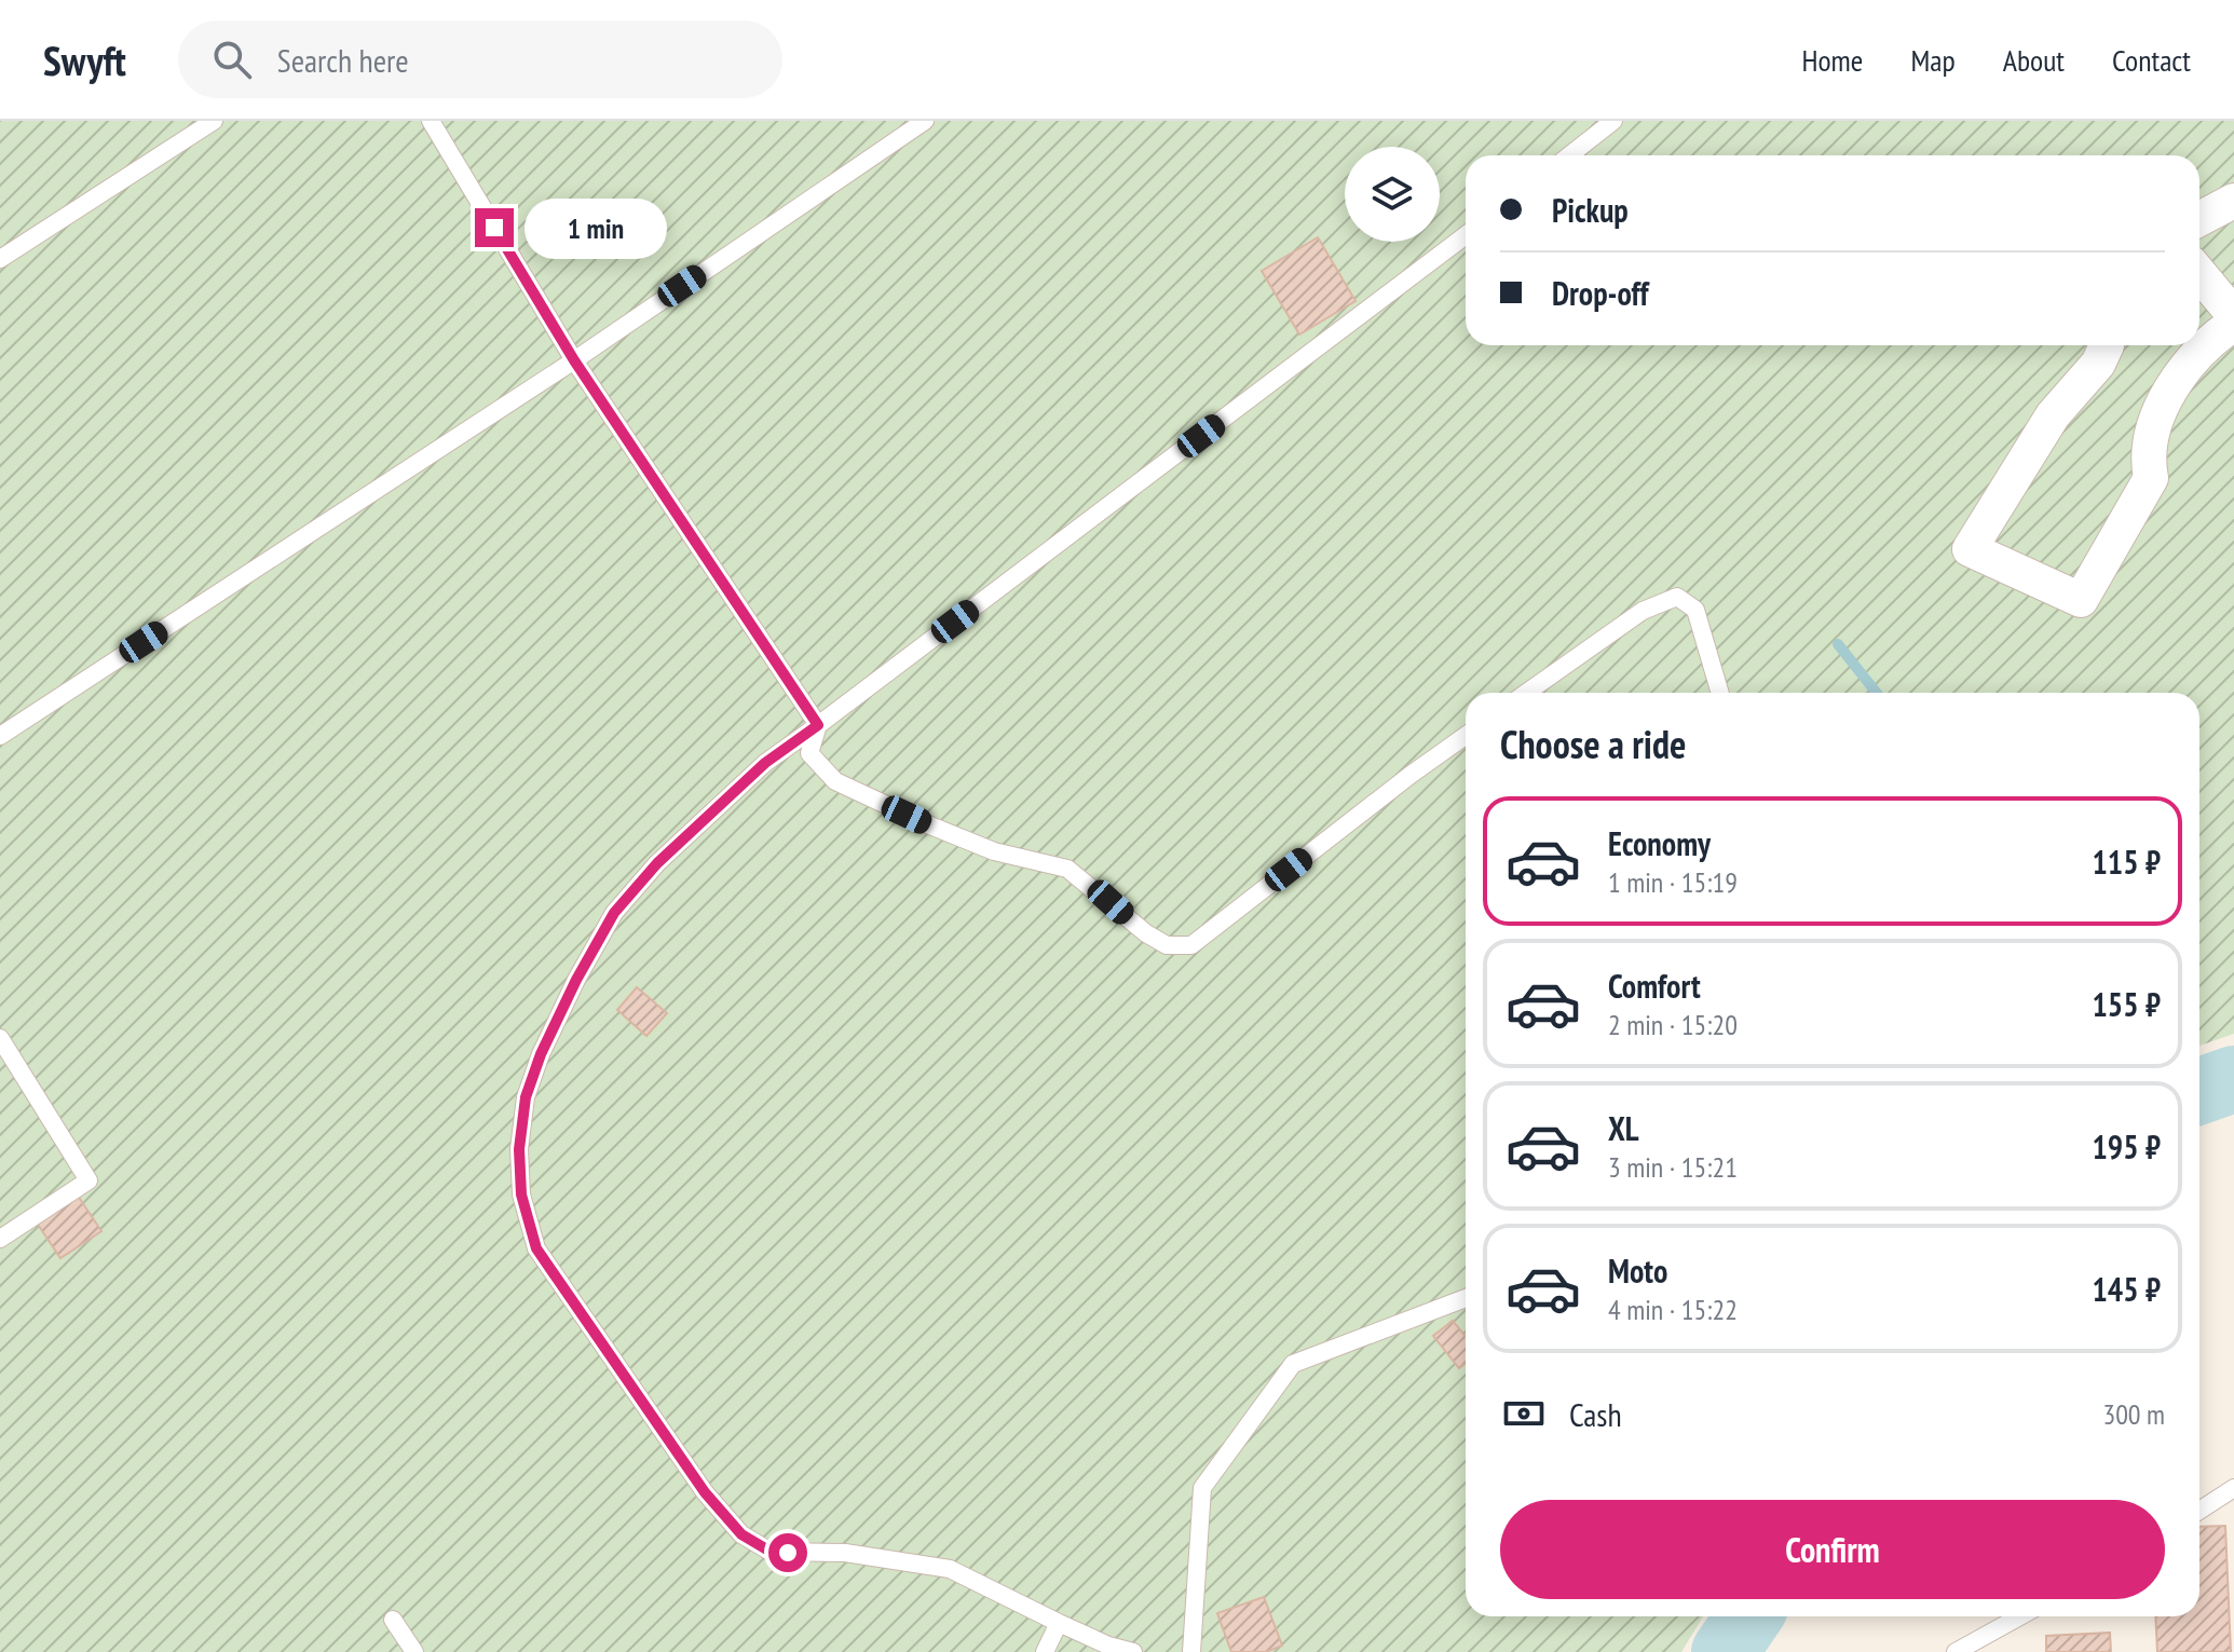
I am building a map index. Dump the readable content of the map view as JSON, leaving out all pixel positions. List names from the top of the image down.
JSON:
{
  "page": {
    "header": "Swyft",
    "search": "Search here",
    "nav": [
      "Home",
      "Map",
      "About",
      "Contact"
    ],
    "banner": ["Pickup", "Drop-off"],
    "bubble": "1 min",
    "heading": "Choose a ride",
    "list": [
      {
        "name": "Economy",
        "note": "1 min · 15:19",
        "value": "115 ₽"
      },
      {
        "name": "Comfort",
        "note": "2 min · 15:20",
        "value": "155 ₽"
      },
      {
        "name": "XL",
        "note": "3 min · 15:21",
        "value": "195 ₽"
      },
      {
        "name": "Moto",
        "note": "4 min · 15:22",
        "value": "145 ₽"
      }
    ],
    "pay": ["Cash", "300 m"],
    "buttons": "Confirm"
  }
}
